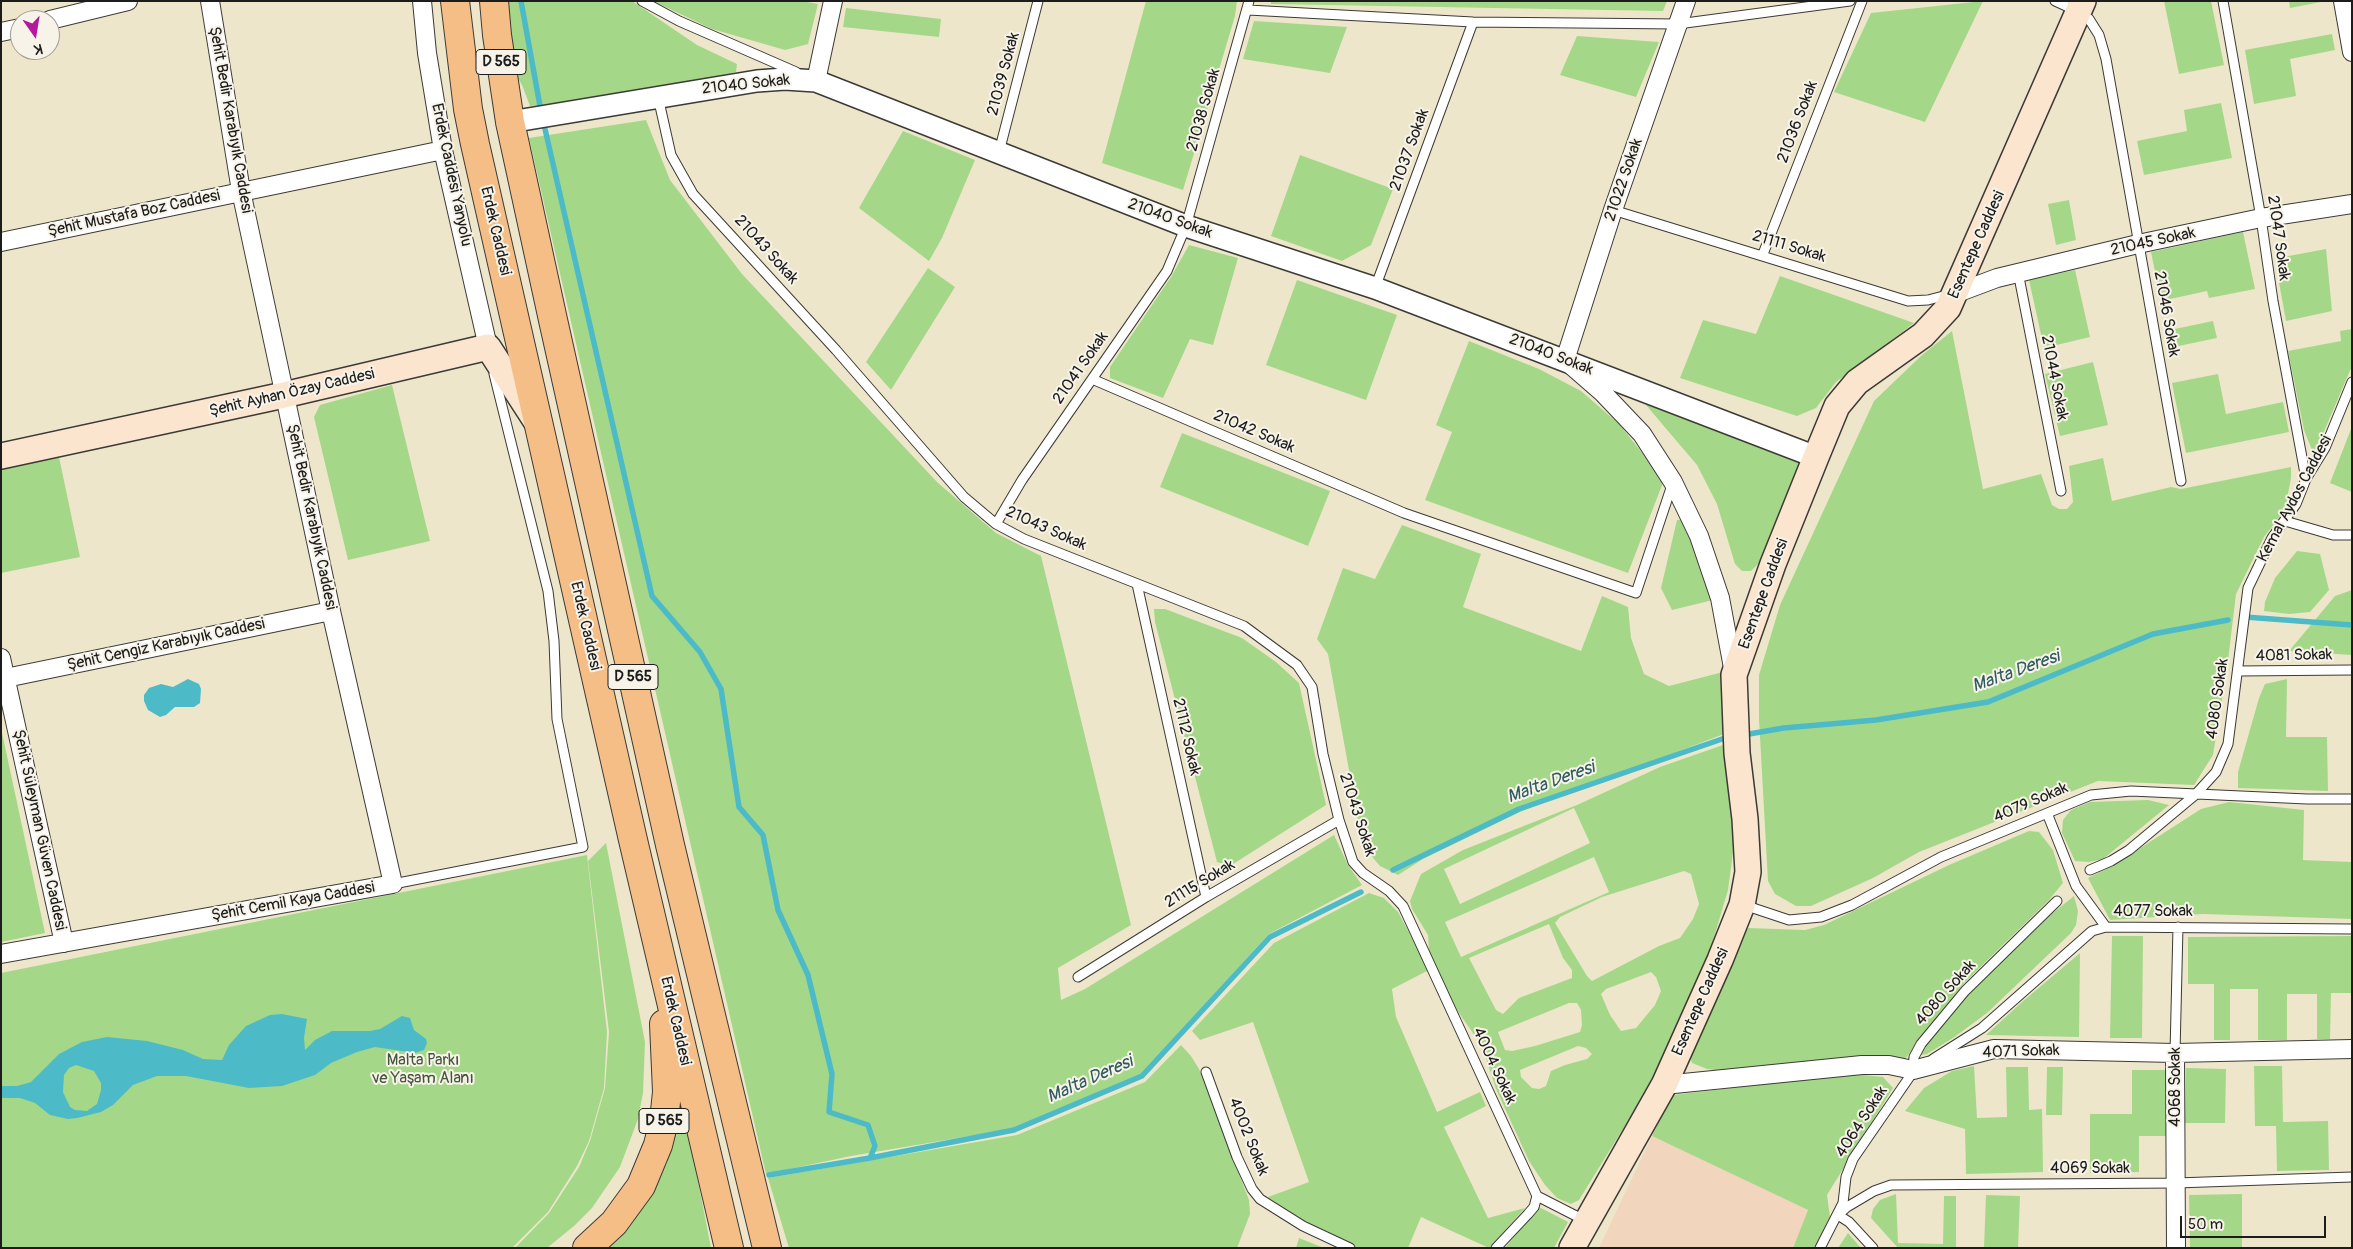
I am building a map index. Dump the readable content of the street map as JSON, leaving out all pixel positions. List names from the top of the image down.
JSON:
{
  "streets": {
    "highway": ["D 565", "Erdek Caddesi"],
    "main road": ["Esentepe Caddesi", "Şehit Ayhan Özay Caddesi"],
    "street": [
      "21040 Sokak",
      "Şehit Bedir Karabıyık Caddesi",
      "Erdek Caddesi Yanyolu",
      "21022 Sokak",
      "Şehit Mustafa Boz Caddesi",
      "21045 Sokak",
      "Şehit Cengiz Karabıyık Caddesi",
      "Şehit Süleyman Güven Caddesi",
      "Şehit Cemil Kaya Caddesi",
      "4071 Sokak",
      "4068 Sokak"
    ],
    "lane": [
      "21039 Sokak",
      "21038 Sokak",
      "21036 Sokak",
      "21037 Sokak",
      "21047 Sokak",
      "21111 Sokak",
      "21043 Sokak",
      "21046 Sokak",
      "21041 Sokak",
      "21044 Sokak",
      "21042 Sokak",
      "Kemal Aydos Caddesi",
      "4081 Sokak",
      "4080 Sokak",
      "21112 Sokak",
      "4079 Sokak",
      "21115 Sokak",
      "4077 Sokak",
      "4004 Sokak",
      "4064 Sokak",
      "4002 Sokak",
      "4069 Sokak"
    ]
  },
  "crossings": [
    ["D 565", "21040 Sokak"],
    ["D 565", "Erdek Caddesi"],
    ["21039 Sokak", "21040 Sokak"],
    ["21040 Sokak", "21038 Sokak"],
    ["21040 Sokak", "21037 Sokak"],
    ["21040 Sokak", "21022 Sokak"],
    ["21040 Sokak", "Esentepe Caddesi"],
    ["21040 Sokak", "21043 Sokak"],
    ["21040 Sokak", "21041 Sokak"],
    ["21038 Sokak", "21041 Sokak"],
    ["Şehit Bedir Karabıyık Caddesi", "Şehit Mustafa Boz Caddesi"],
    ["Şehit Bedir Karabıyık Caddesi", "Şehit Ayhan Özay Caddesi"],
    ["Şehit Bedir Karabıyık Caddesi", "Şehit Cengiz Karabıyık Caddesi"],
    ["Şehit Bedir Karabıyık Caddesi", "Şehit Cemil Kaya Caddesi"],
    ["21036 Sokak", "21111 Sokak"],
    ["Erdek Caddesi Yanyolu", "Şehit Mustafa Boz Caddesi"],
    ["Erdek Caddesi Yanyolu", "Şehit Ayhan Özay Caddesi"],
    ["Erdek Caddesi Yanyolu", "Şehit Cemil Kaya Caddesi"],
    ["21022 Sokak", "Esentepe Caddesi"],
    ["21022 Sokak", "21111 Sokak"],
    ["21047 Sokak", "21045 Sokak"],
    ["21047 Sokak", "Kemal Aydos Caddesi"],
    ["21045 Sokak", "Esentepe Caddesi"],
    ["21045 Sokak", "21111 Sokak"],
    ["21045 Sokak", "21046 Sokak"],
    ["21045 Sokak", "21044 Sokak"],
    ["Esentepe Caddesi", "21111 Sokak"],
    ["Esentepe Caddesi", "21046 Sokak"],
    ["Esentepe Caddesi", "21042 Sokak"],
    ["Esentepe Caddesi", "4079 Sokak"],
    ["Esentepe Caddesi", "4071 Sokak"],
    ["21043 Sokak", "21041 Sokak"],
    ["21043 Sokak", "21112 Sokak"],
    ["21043 Sokak", "21115 Sokak"],
    ["21043 Sokak", "4004 Sokak"],
    ["21041 Sokak", "21042 Sokak"],
    ["Şehit Ayhan Özay Caddesi", "Şehit Cemil Kaya Caddesi"],
    ["Kemal Aydos Caddesi", "4080 Sokak"],
    ["Şehit Cengiz Karabıyık Caddesi", "Şehit Süleyman Güven Caddesi"],
    ["4081 Sokak", "4080 Sokak"],
    ["4080 Sokak", "4079 Sokak"],
    ["4080 Sokak", "4077 Sokak"],
    ["4080 Sokak", "4071 Sokak"],
    ["4080 Sokak", "4064 Sokak"],
    ["21112 Sokak", "21115 Sokak"],
    ["Şehit Süleyman Güven Caddesi", "Şehit Cemil Kaya Caddesi"],
    ["4077 Sokak", "4071 Sokak"],
    ["4077 Sokak", "4068 Sokak"],
    ["4077 Sokak", "4064 Sokak"],
    ["4071 Sokak", "4068 Sokak"],
    ["4071 Sokak", "4064 Sokak"],
    ["4068 Sokak", "4069 Sokak"],
    ["4064 Sokak", "4069 Sokak"]
  ],
  "water": ["Malta Deresi"],
  "parks": ["Malta Parkı ve Yaşam Alanı"],
  "scale_bar": "50 m",
  "north": "bottom"
}
